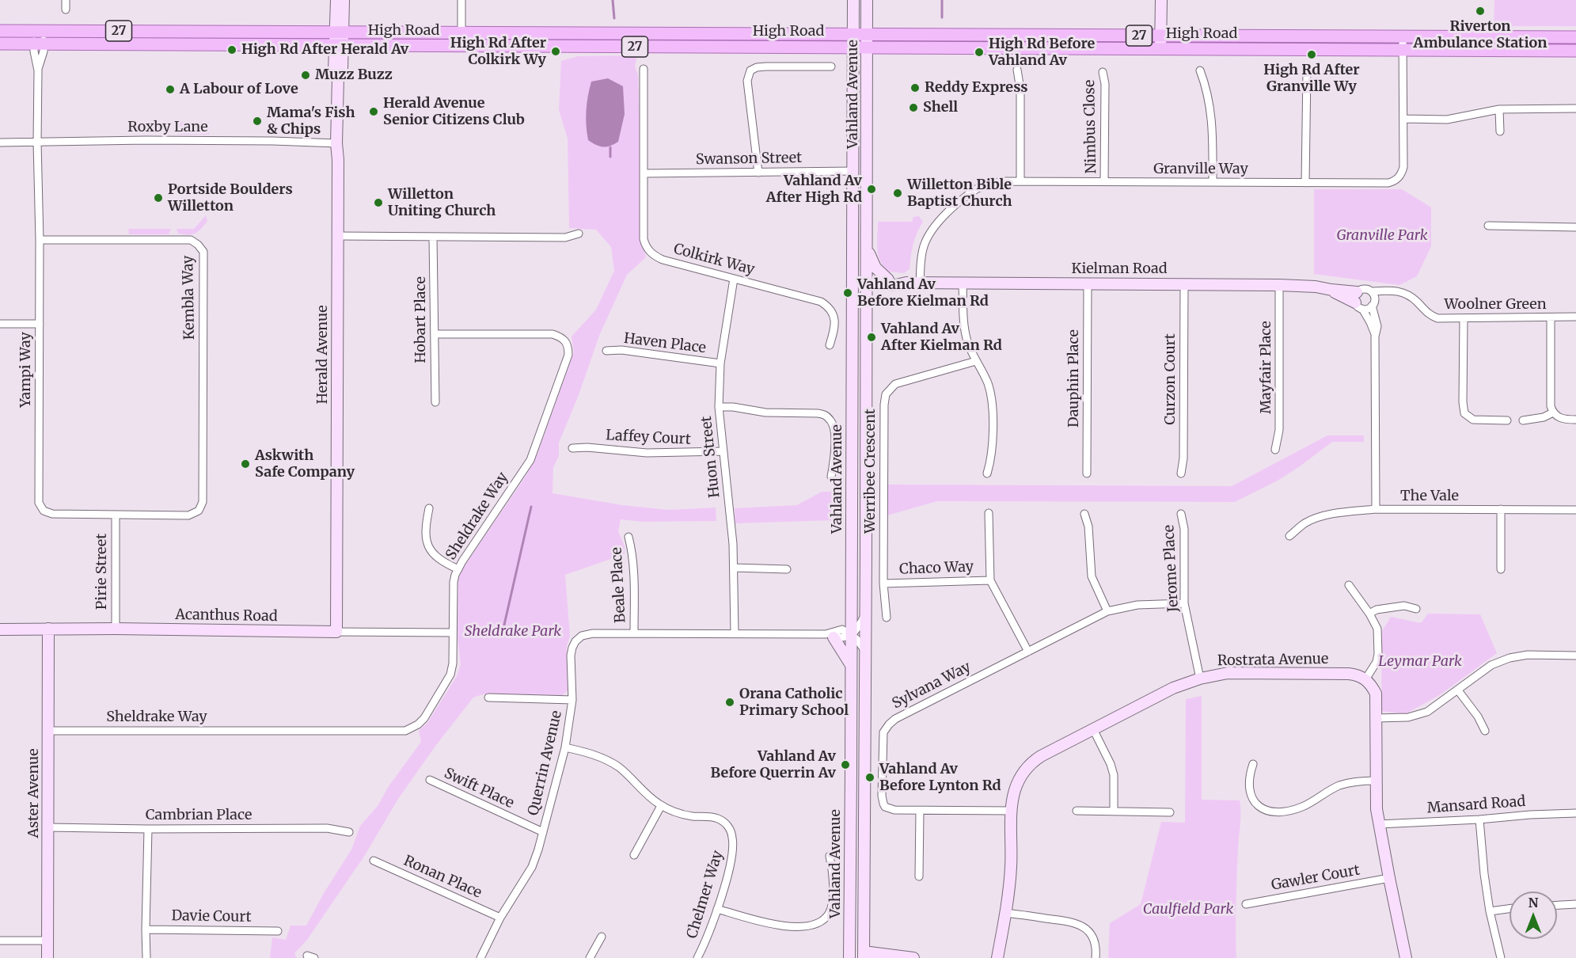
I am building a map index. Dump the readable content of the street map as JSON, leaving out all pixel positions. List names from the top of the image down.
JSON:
{
  "streets": {
    "main road": ["27", "High Road"],
    "street": [
      "Vahland Avenue",
      "Nimbus Close",
      "Roxby Lane",
      "Swanson Street",
      "Granville Way",
      "Colkirk Way",
      "Kielman Road",
      "Kembla Way",
      "Woolner Green",
      "Hobart Place",
      "Haven Place",
      "Herald Avenue",
      "Mayfair Place",
      "Yampi Way",
      "Dauphin Place",
      "Curzon Court",
      "Laffey Court",
      "Huon Street",
      "Werribee Crescent",
      "The Vale",
      "Sheldrake Way",
      "Chaco Way",
      "Jerome Place",
      "Pirie Street",
      "Beale Place",
      "Acanthus Road",
      "Rostrata Avenue",
      "Sylvana Way",
      "Querrin Avenue",
      "Swift Place",
      "Aster Avenue",
      "Mansard Road",
      "Cambrian Place",
      "Ronan Place",
      "Gawler Court",
      "Chelmer Way",
      "Davie Court"
    ]
  },
  "crossings": [
    ["High Road", "Vahland Avenue"],
    ["High Road", "Granville Way"],
    ["High Road", "Herald Avenue"],
    ["High Road", "Yampi Way"],
    ["Vahland Avenue", "Swanson Street"],
    ["Vahland Avenue", "Kielman Road"],
    ["Vahland Avenue", "Querrin Avenue"],
    ["Nimbus Close", "Granville Way"],
    ["Roxby Lane", "Herald Avenue"],
    ["Roxby Lane", "Yampi Way"],
    ["Swanson Street", "Colkirk Way"],
    ["Granville Way", "Kielman Road"],
    ["Colkirk Way", "Huon Street"],
    ["Kielman Road", "Mayfair Place"],
    ["Kielman Road", "Dauphin Place"],
    ["Kielman Road", "Curzon Court"],
    ["Kembla Way", "Yampi Way"],
    ["Hobart Place", "Sheldrake Way"],
    ["Haven Place", "Huon Street"],
    ["Herald Avenue", "Acanthus Road"],
    ["Yampi Way", "Pirie Street"],
    ["Laffey Court", "Huon Street"],
    ["Huon Street", "Querrin Avenue"],
    ["Werribee Crescent", "Chaco Way"],
    ["Sheldrake Way", "Acanthus Road"],
    ["Sheldrake Way", "Aster Avenue"],
    ["Jerome Place", "Rostrata Avenue"],
    ["Jerome Place", "Sylvana Way"],
    ["Pirie Street", "Acanthus Road"],
    ["Beale Place", "Querrin Avenue"],
    ["Acanthus Road", "Aster Avenue"],
    ["Rostrata Avenue", "Sylvana Way"],
    ["Querrin Avenue", "Swift Place"],
    ["Querrin Avenue", "Ronan Place"],
    ["Querrin Avenue", "Chelmer Way"],
    ["Aster Avenue", "Cambrian Place"]
  ],
  "parks": [
    "Granville Park",
    "Sheldrake Park",
    "Leymar Park",
    "Caulfield Park"
  ],
  "places": [
    "Riverton Ambulance Station",
    "High Rd After Herald Av",
    "High Rd After Colkirk Wy",
    "High Rd Before Vahland Av",
    "High Rd After Granville Wy",
    "Muzz Buzz",
    "Reddy Express",
    "A Labour of Love",
    "Shell",
    "Herald Avenue Senior Citizens Club",
    "Mama's Fish & Chips",
    "Vahland Av After High Rd",
    "Willetton Bible Baptist Church",
    "Portside Boulders Willetton",
    "Willetton Uniting Church",
    "Vahland Av Before Kielman Rd",
    "Vahland Av After Kielman Rd",
    "Askwith Safe Company",
    "Orana Catholic Primary School",
    "Vahland Av Before Querrin Av",
    "Vahland Av Before Lynton Rd"
  ],
  "north": "top"
}
